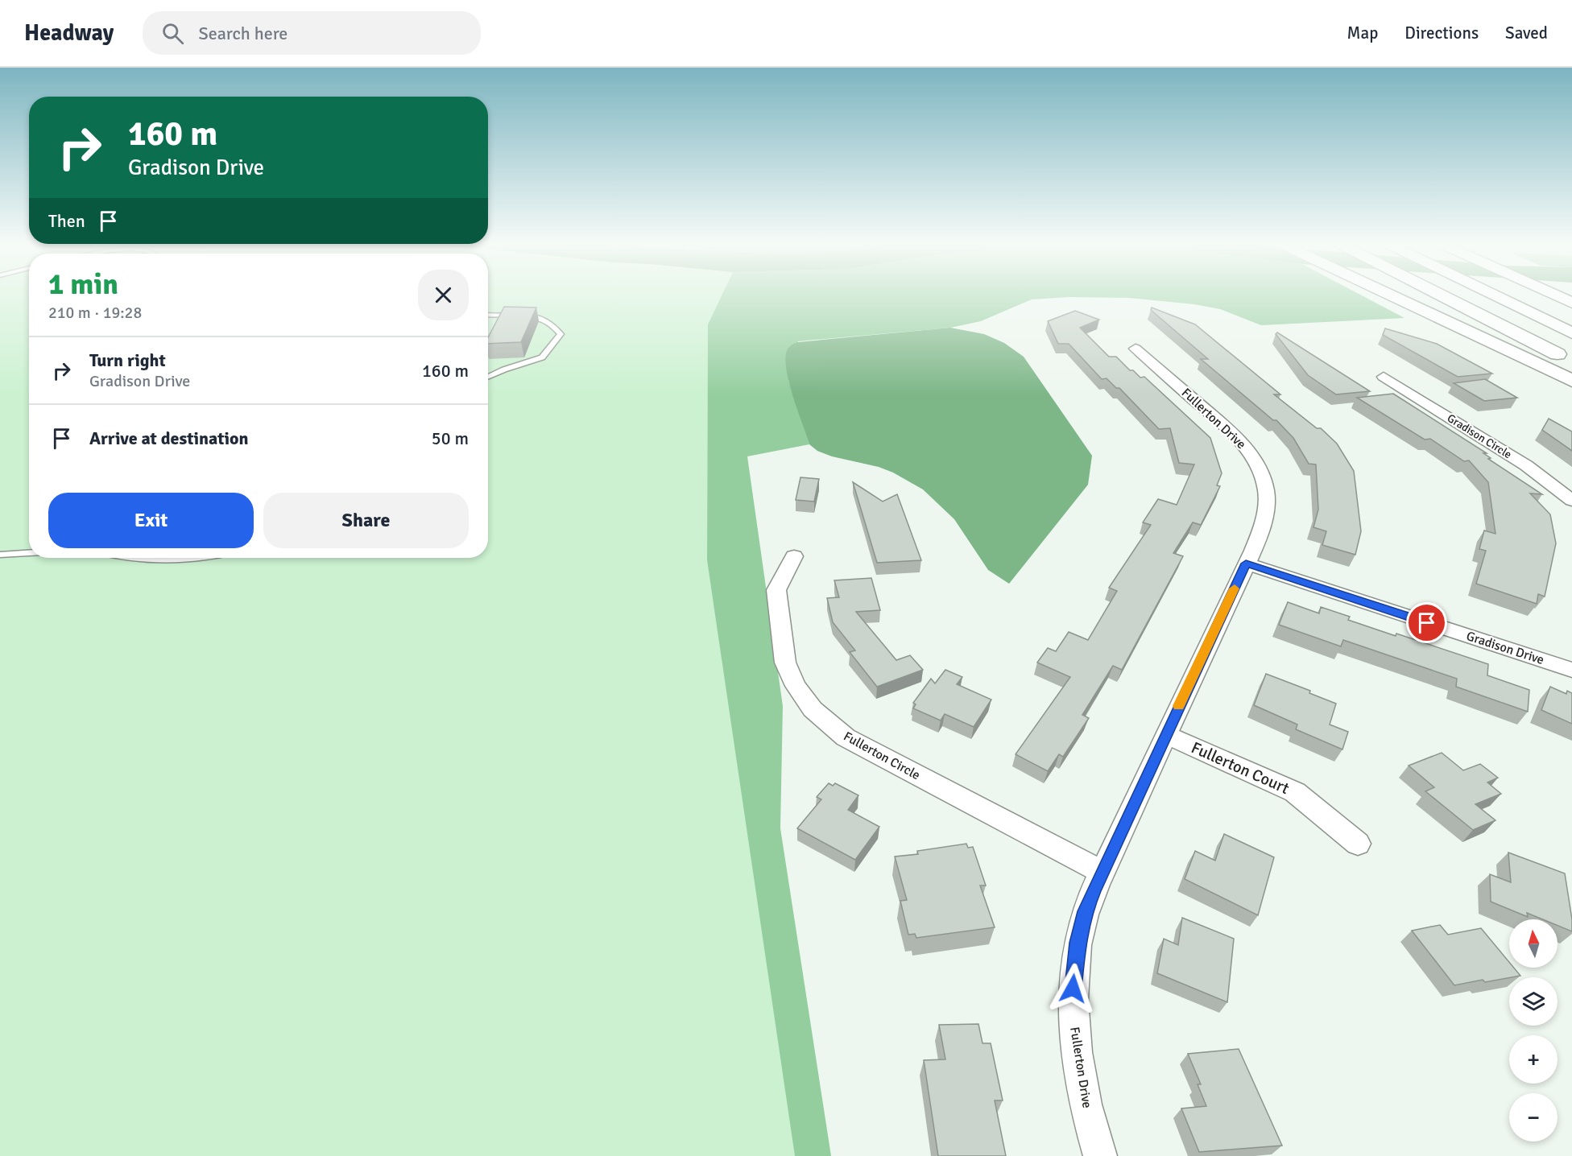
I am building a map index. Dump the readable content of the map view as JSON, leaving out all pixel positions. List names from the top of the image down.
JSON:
{
  "streets": {
    "street": [
      "Fullerton Drive",
      "Gradison Circle",
      "Gradison Drive",
      "Fullerton Circle",
      "Fullerton Court"
    ]
  },
  "crossings": [
    ["Fullerton Drive", "Gradison Drive"],
    ["Fullerton Drive", "Fullerton Circle"],
    ["Fullerton Drive", "Fullerton Court"]
  ],
  "north": "top",
  "page": {
    "header": "Headway",
    "search": "Search here",
    "nav": ["Map", "Directions", "Saved"],
    "turn": ["160 m", "Gradison Drive"],
    "then": "Then",
    "heading": ["1 min", "210 m · 19:28"],
    "list": [
      {
        "name": "Turn right",
        "note": "Gradison Drive",
        "value": "160 m"
      },
      {
        "name": "Arrive at destination",
        "value": "50 m"
      }
    ],
    "buttons": ["Exit", "Share"],
    "map_buttons": ["+", "−"]
  }
}
